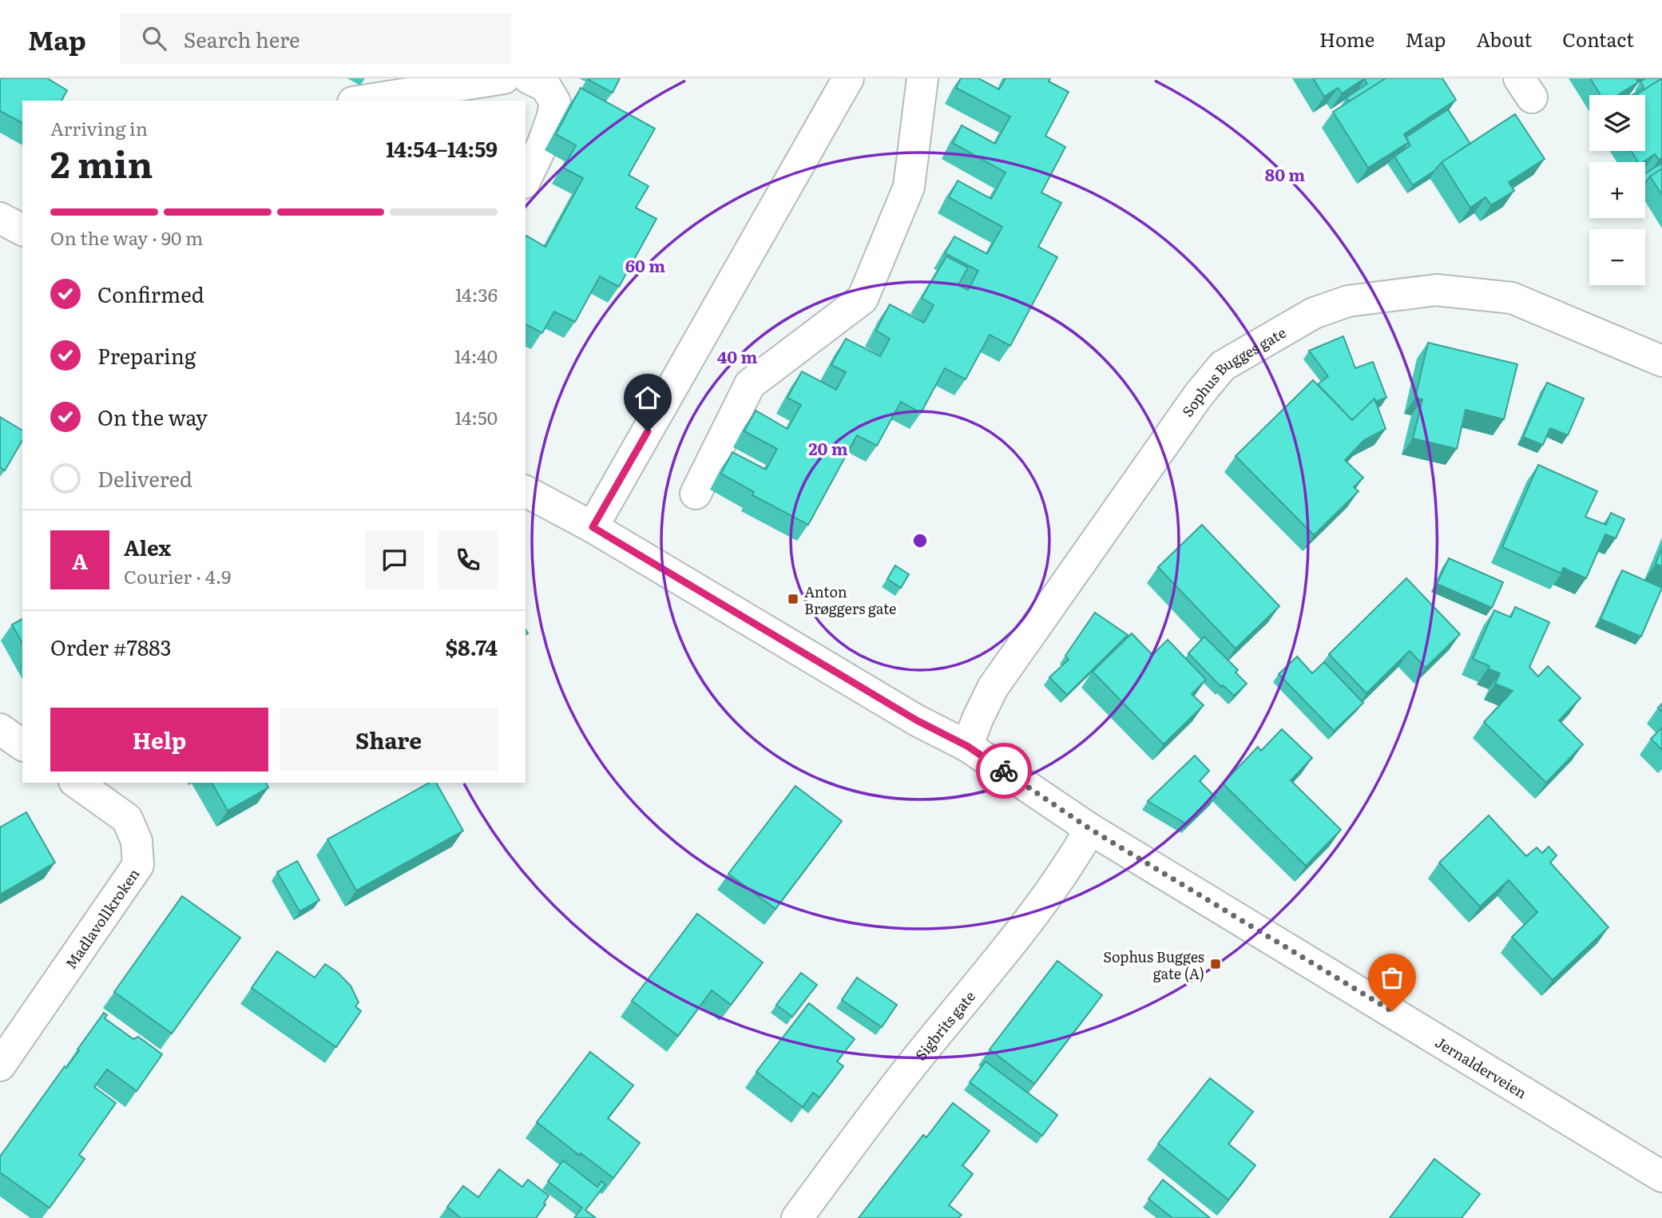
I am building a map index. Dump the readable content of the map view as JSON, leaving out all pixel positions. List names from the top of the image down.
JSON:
{
  "streets": {
    "street": [
      "Sophus Bugges gate",
      "Madlavollkroken",
      "Sigbrits gate",
      "Jernalderveien"
    ]
  },
  "crossings": [
    ["Sophus Bugges gate", "Jernalderveien"],
    ["Sigbrits gate", "Jernalderveien"]
  ],
  "places": {
    "transit": ["Anton Brøggers gate", "Sophus Bugges gate (A)"]
  },
  "page": {
    "header": "Map",
    "search": "Search here",
    "nav": [
      "Home",
      "Map",
      "About",
      "Contact"
    ],
    "map_buttons": ["+", "−"],
    "heading": ["2 min", "Arriving in", "14:54–14:59"],
    "panel": [
      "Alex",
      "Courier · 4.9",
      "Order #7883",
      "$8.74"
    ],
    "bar": "On the way · 90 m",
    "list": [
      ["Confirmed", "14:36"],
      ["Preparing", "14:40"],
      ["On the way", "14:50"],
      "Delivered"
    ],
    "round": "A",
    "buttons": ["Help", "Share"]
  },
  "rings": [
    "80 m",
    "60 m",
    "40 m",
    "20 m"
  ]
}
